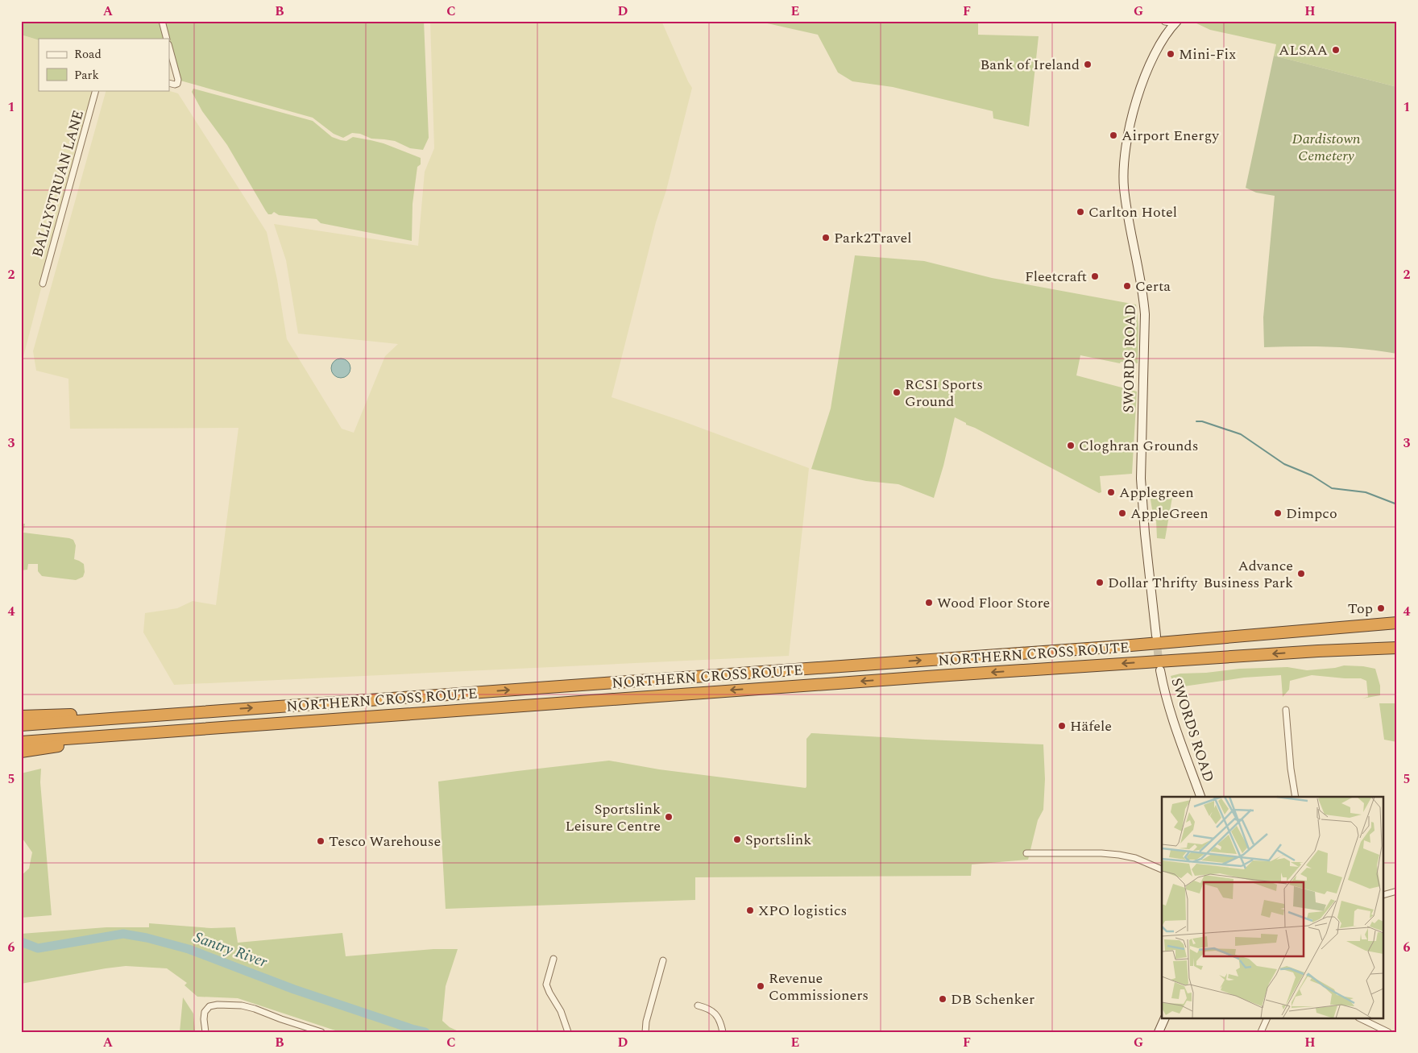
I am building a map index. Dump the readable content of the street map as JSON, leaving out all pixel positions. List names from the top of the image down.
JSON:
{
  "streets": {
    "highway": ["NORTHERN CROSS ROUTE"],
    "main road": ["SWORDS ROAD"],
    "street": ["BALLYSTRUAN LANE"]
  },
  "water": ["Santry River"],
  "parks": ["Dardistown Cemetery"],
  "places": [
    "ALSAA",
    "Mini-Fix",
    "Bank of Ireland",
    "Airport Energy",
    "Carlton Hotel",
    "Park2Travel",
    "Fleetcraft",
    "Certa",
    "RCSI Sports Ground",
    "Cloghran Grounds",
    "Applegreen",
    "AppleGreen",
    "Dimpco",
    "Advance Business Park",
    "Dollar Thrifty",
    "Wood Floor Store",
    "Top",
    "Häfele",
    "Sportslink Leisure Centre",
    "Sportslink",
    "Tesco Warehouse",
    "XPO logistics",
    "Revenue Commissioners",
    "DB Schenker"
  ],
  "legend": ["Road", "Park"],
  "grid": {
    "columns": [
      "A",
      "B",
      "C",
      "D",
      "E",
      "F",
      "G",
      "H"
    ],
    "rows": [
      "1",
      "2",
      "3",
      "4",
      "5",
      "6"
    ]
  }
}
